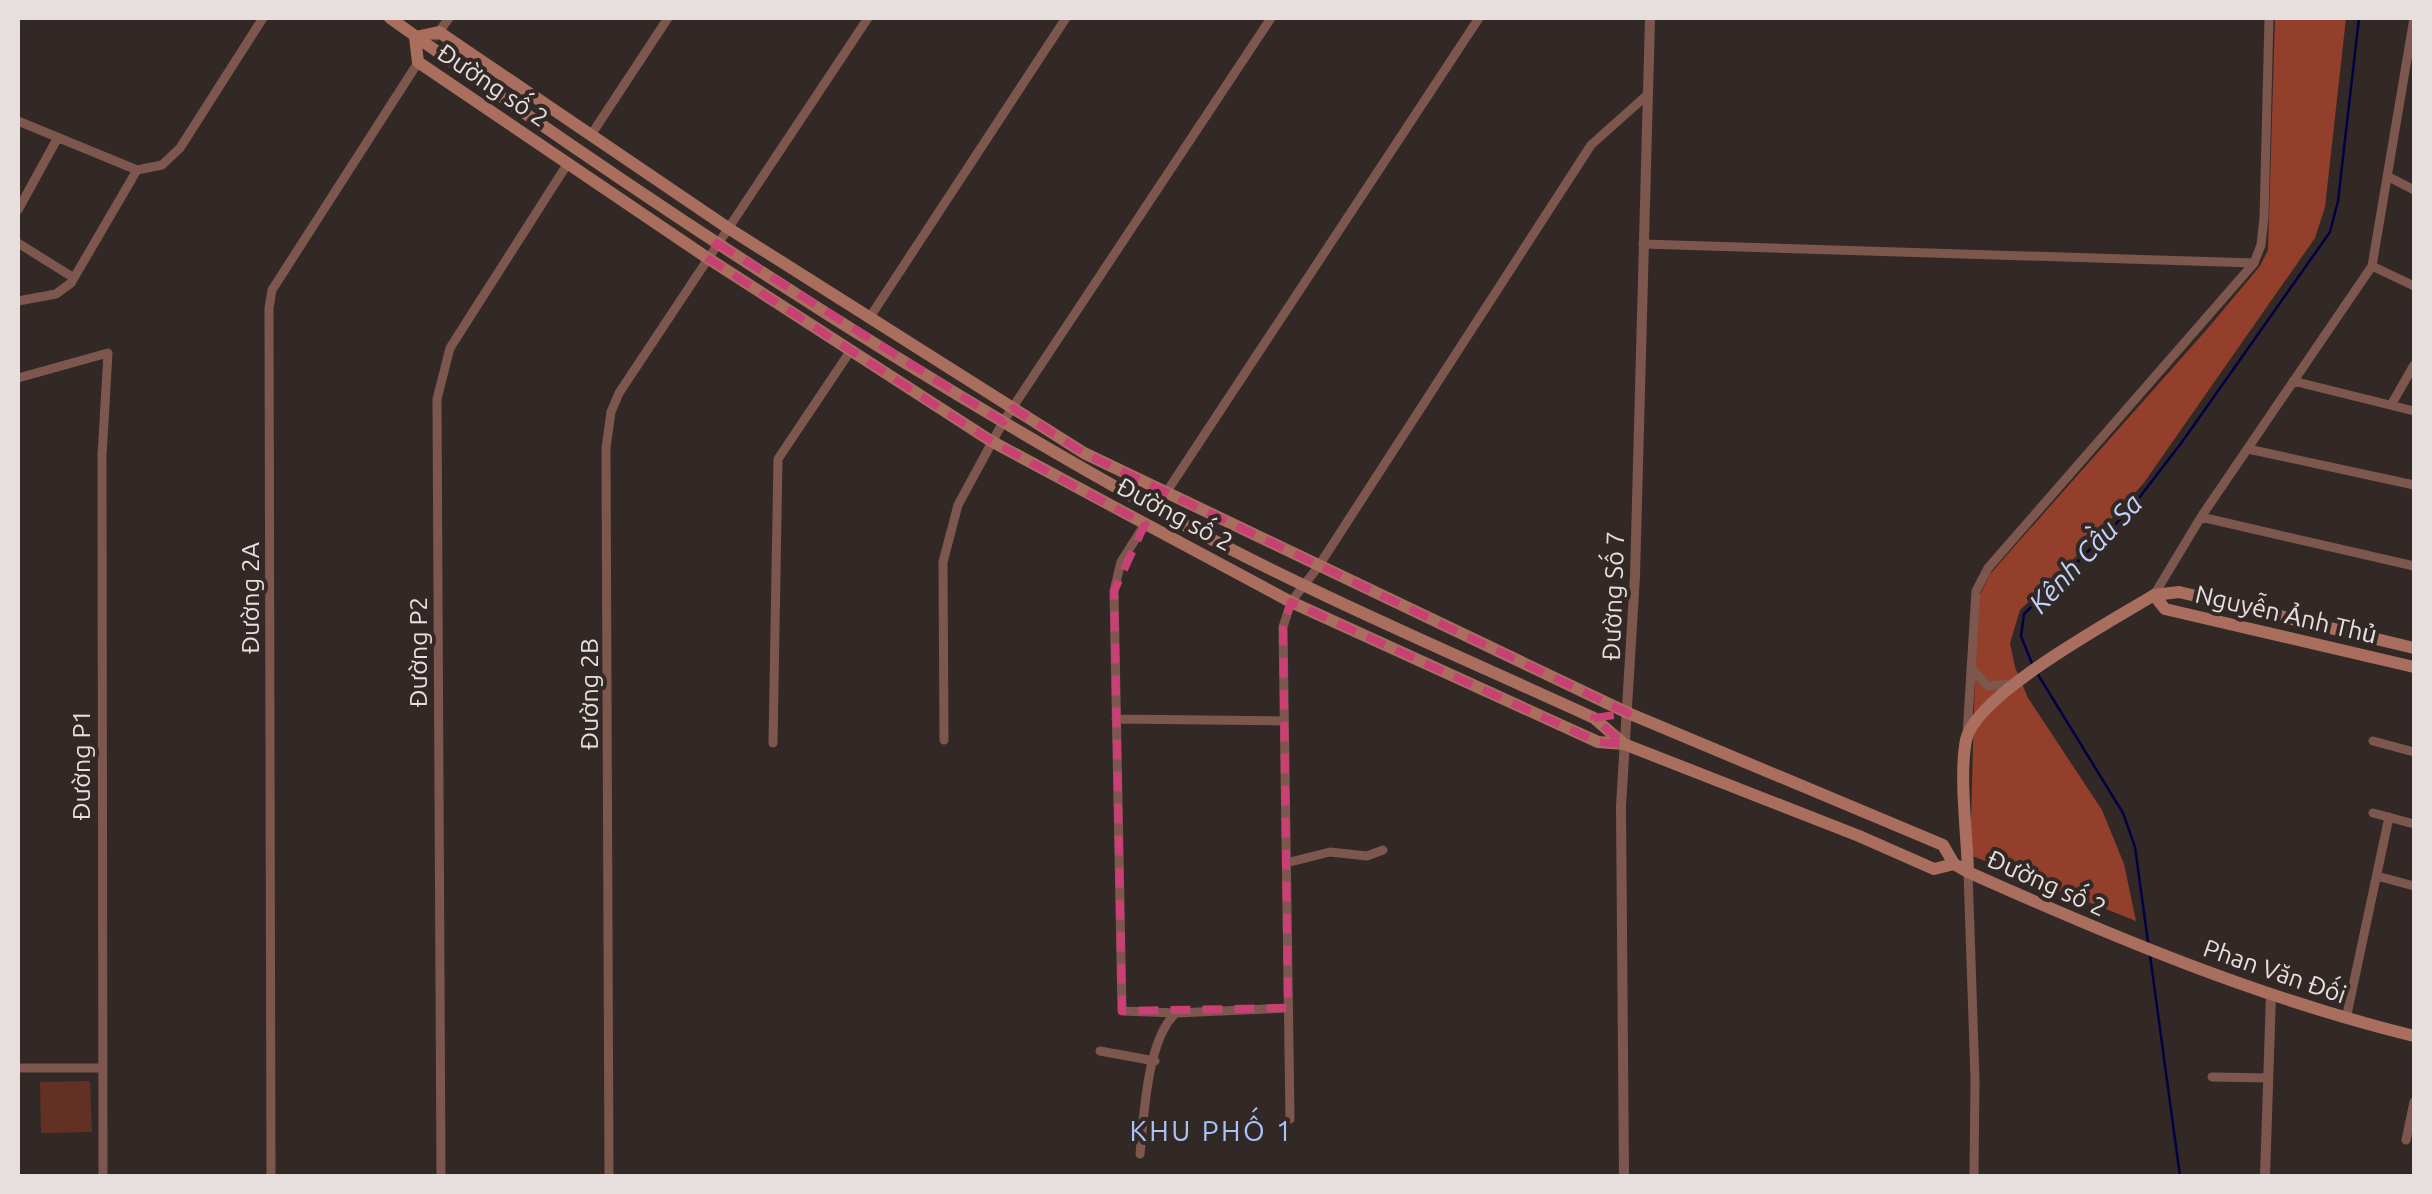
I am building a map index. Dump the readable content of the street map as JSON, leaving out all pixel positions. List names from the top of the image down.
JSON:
{
  "streets": {
    "main road": ["Đường số 2", "Nguyễn Ảnh Thủ", "Phan Văn Đối"],
    "street": [
      "Đường Số 7",
      "Đường 2A",
      "Đường P2",
      "Đường 2B",
      "Đường P1"
    ]
  },
  "crossings": [
    ["Đường số 2", "Đường Số 7"],
    ["Đường số 2", "Đường 2A"],
    ["Đường số 2", "Đường P2"],
    ["Đường số 2", "Đường 2B"],
    ["Đường số 2", "Phan Văn Đối"]
  ],
  "districts": ["KHU PHỐ 1"],
  "water": ["Kênh Cầu Sa"]
}
